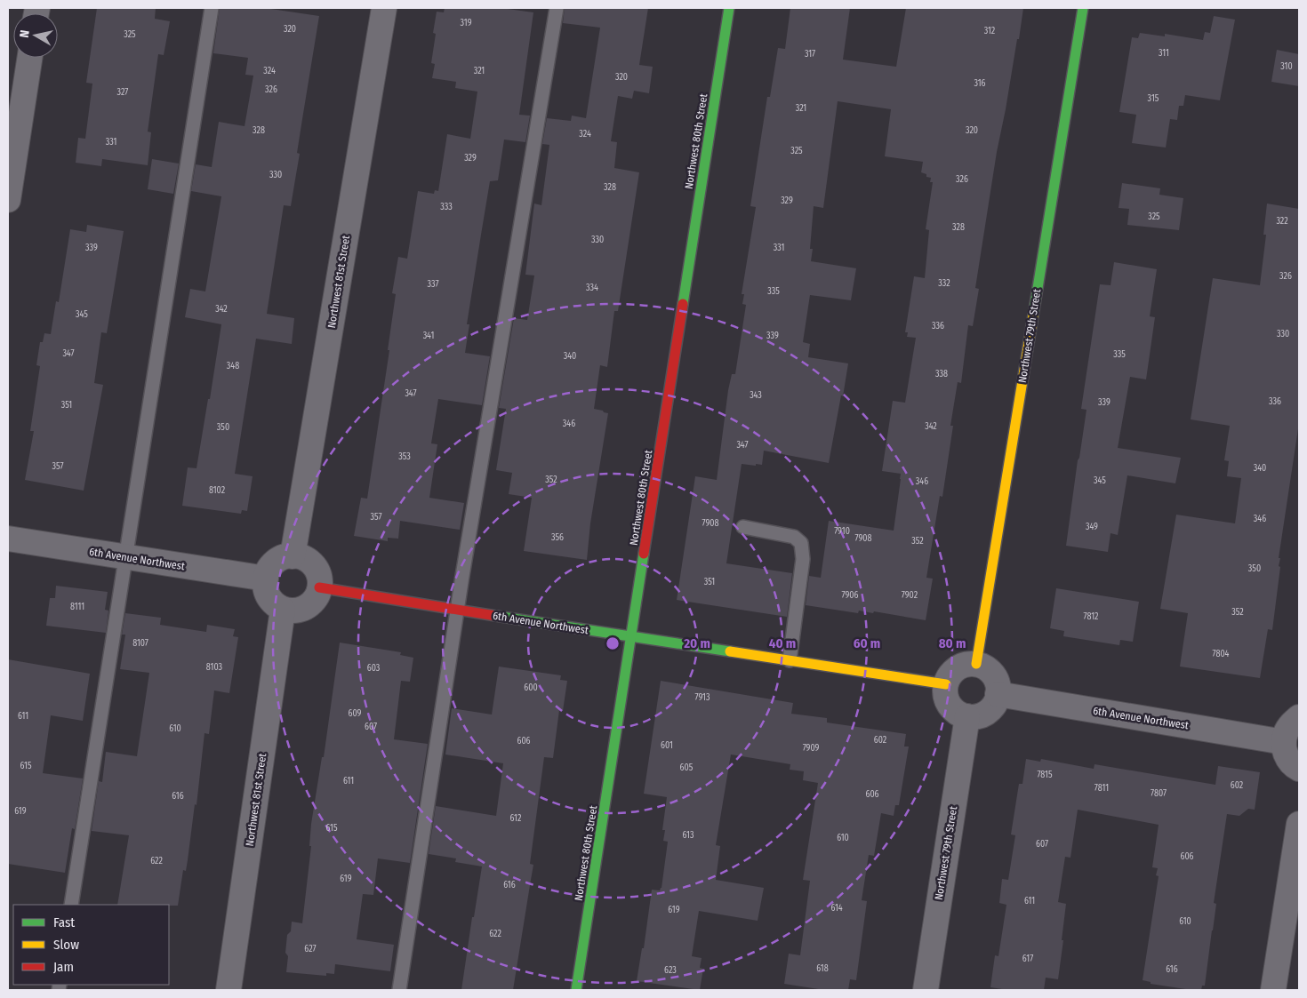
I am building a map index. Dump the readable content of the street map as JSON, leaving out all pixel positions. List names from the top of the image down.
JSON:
{
  "streets": {
    "street": [
      "Northwest 80th Street",
      "Northwest 81st Street",
      "Northwest 79th Street",
      "6th Avenue Northwest"
    ]
  },
  "crossings": [
    ["Northwest 80th Street", "6th Avenue Northwest"],
    ["Northwest 81st Street", "6th Avenue Northwest"],
    ["Northwest 79th Street", "6th Avenue Northwest"]
  ],
  "house_numbers": [
    "319",
    "320",
    "312",
    "325",
    "311",
    "317",
    "310",
    "324",
    "321",
    "320",
    "316",
    "326",
    "327",
    "315",
    "321",
    "328",
    "320",
    "324",
    "331",
    "325",
    "329",
    "330",
    "326",
    "328",
    "329",
    "333",
    "325",
    "322",
    "328",
    "330",
    "339",
    "331",
    "326",
    "332",
    "337",
    "334",
    "335",
    "342",
    "345",
    "336",
    "330",
    "341",
    "339",
    "347",
    "335",
    "340",
    "348",
    "338",
    "347",
    "343",
    "336",
    "339",
    "351",
    "346",
    "342",
    "350",
    "347",
    "353",
    "357",
    "340",
    "352",
    "345",
    "346",
    "8102",
    "357",
    "346",
    "7908",
    "349",
    "7910",
    "356",
    "7908",
    "352",
    "350",
    "351",
    "7906",
    "7902",
    "8111",
    "352",
    "7812",
    "8107",
    "7804",
    "8103",
    "603",
    "600",
    "7913",
    "609",
    "611",
    "607",
    "610",
    "602",
    "606",
    "601",
    "7909",
    "615",
    "605",
    "7815",
    "611",
    "602",
    "7811",
    "7807",
    "606",
    "616",
    "619",
    "612",
    "615",
    "613",
    "610",
    "607",
    "606",
    "622",
    "619",
    "616",
    "611",
    "614",
    "619",
    "610",
    "622",
    "627",
    "617",
    "618",
    "616",
    "623"
  ],
  "legend": ["Fast", "Slow", "Jam"],
  "north": "left",
  "rings": [
    "20 m",
    "40 m",
    "60 m",
    "80 m"
  ]
}
